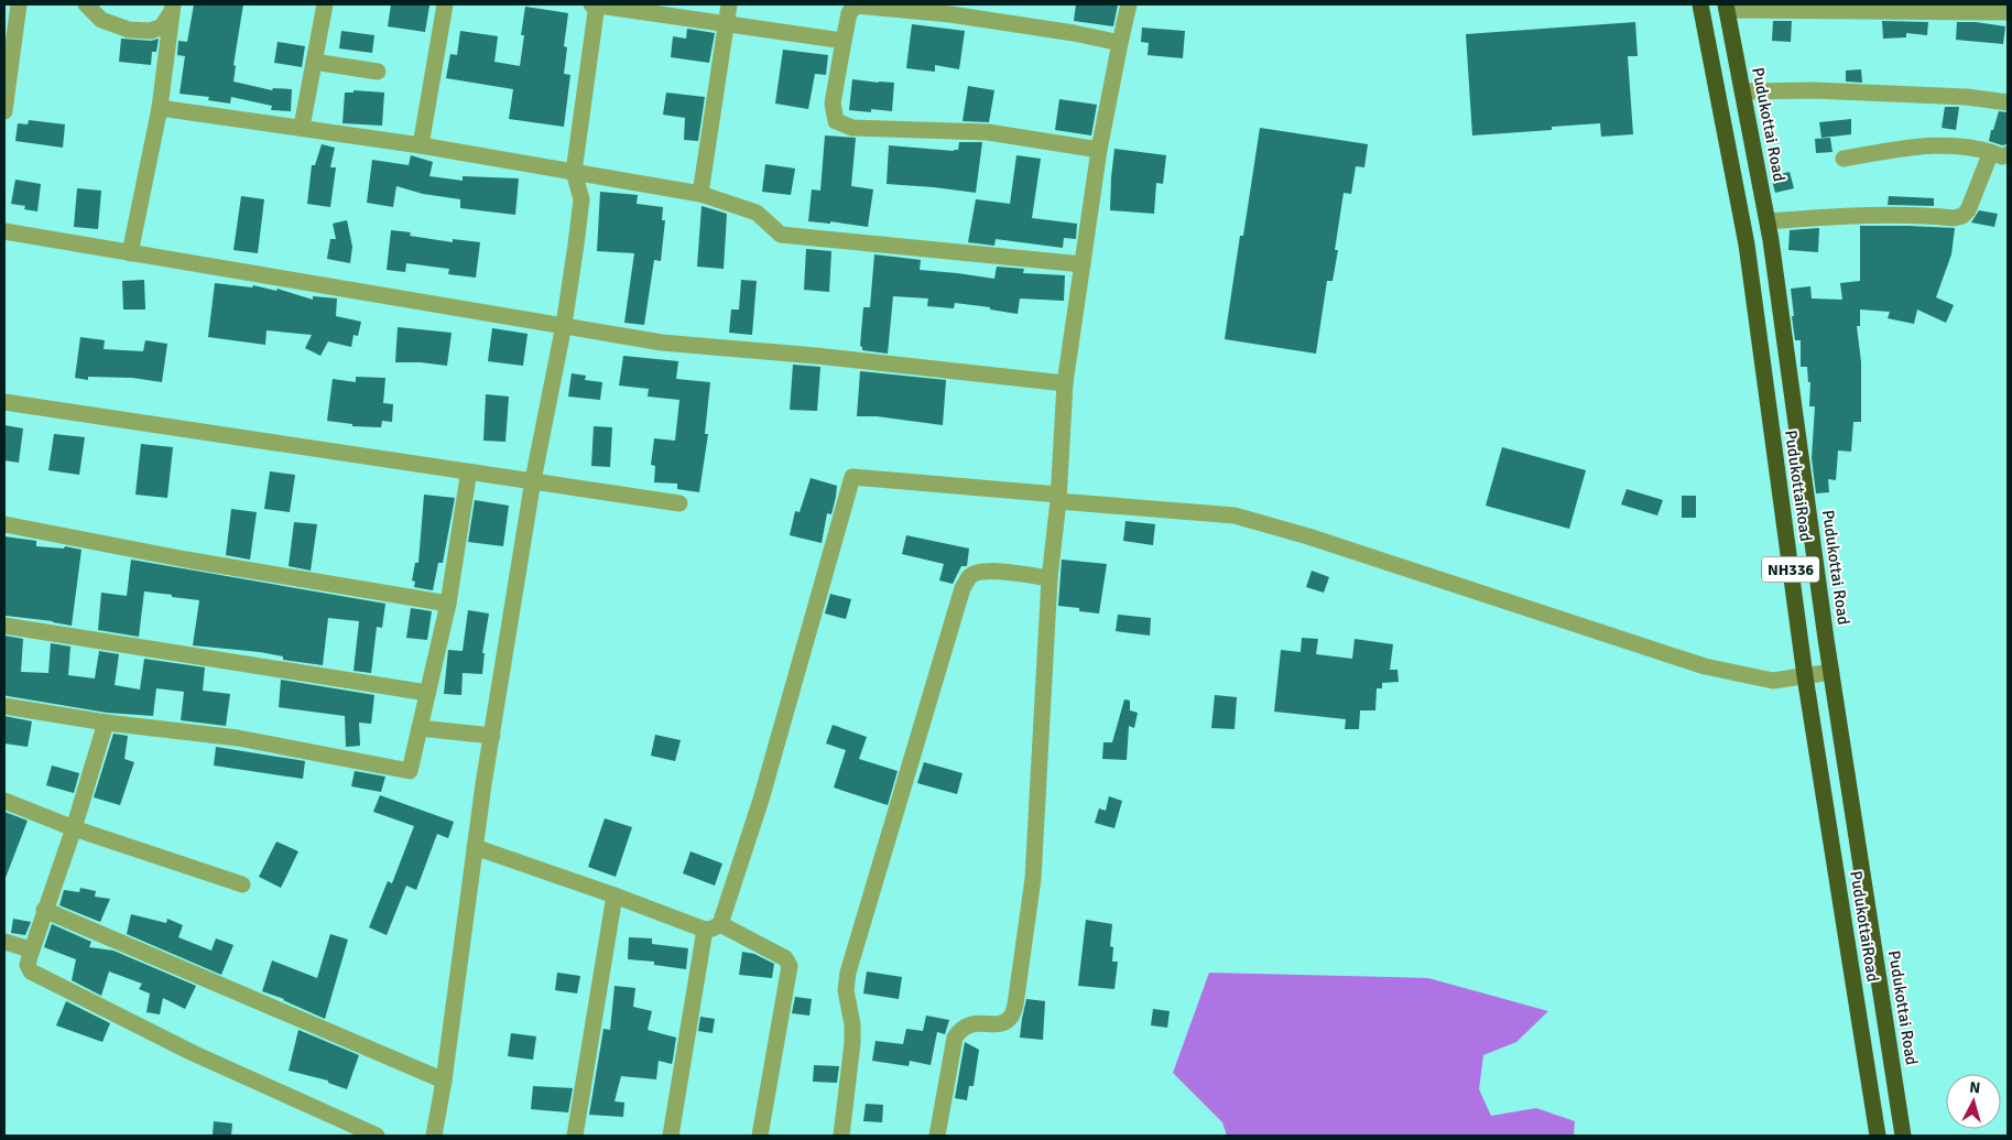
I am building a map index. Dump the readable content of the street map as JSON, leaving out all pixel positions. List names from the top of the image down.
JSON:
{
  "streets": {
    "highway": ["Pudukottai Road", "PudukottaiRoad", "NH336"]
  },
  "north": "top"
}
